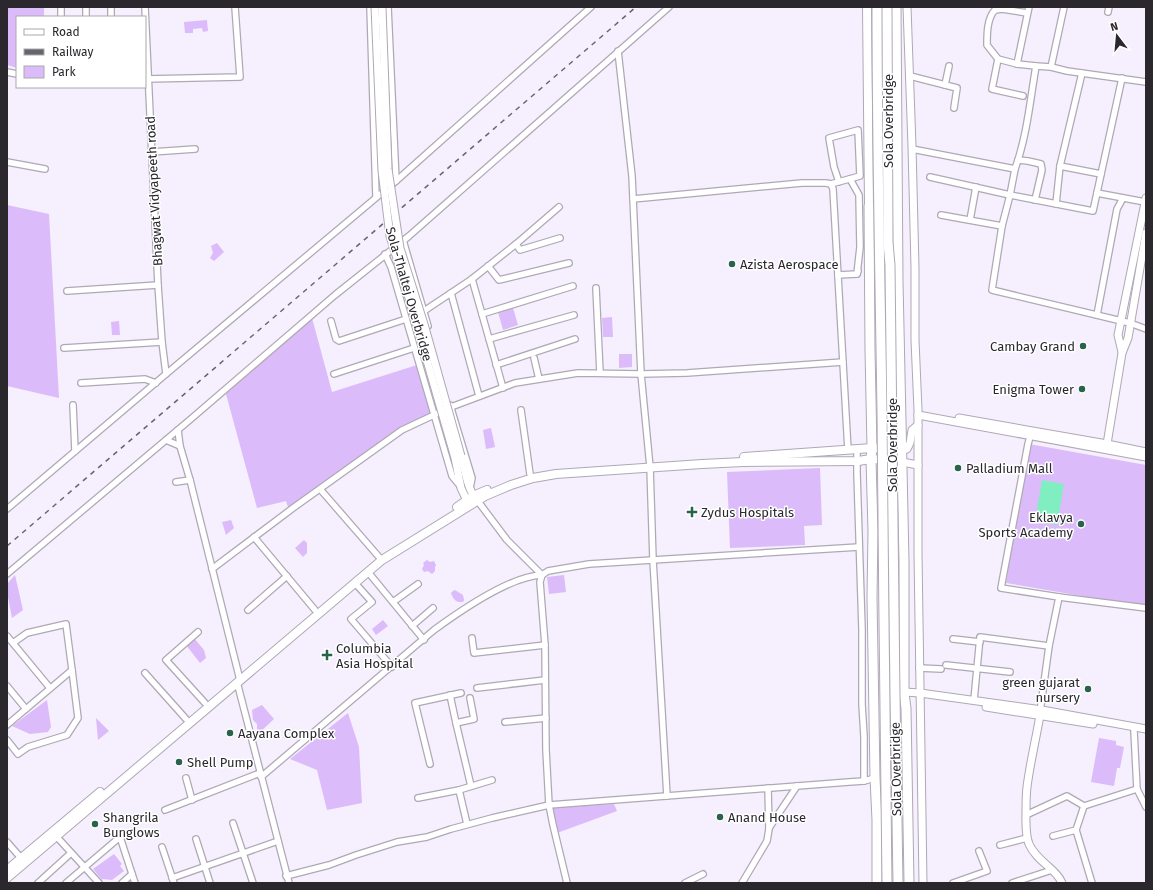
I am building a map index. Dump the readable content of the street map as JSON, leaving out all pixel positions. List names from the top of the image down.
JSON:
{
  "streets": {
    "main road": ["Sola Overbridge"],
    "street": ["Bhagwat Vidyapeeth road", "Sola-Thaltej Overbridge"]
  },
  "places": {
    "other": [
      "Azista Aerospace",
      "Cambay Grand",
      "Enigma Tower",
      "Palladium Mall",
      "Eklavya Sports Academy",
      "green gujarat nursery",
      "Aayana Complex",
      "Shell Pump",
      "Anand House",
      "Shangrila Bunglows"
    ],
    "health": ["Zydus Hospitals", "Columbia Asia Hospital"]
  },
  "legend": ["Road", "Railway", "Park"],
  "north": "top"
}
